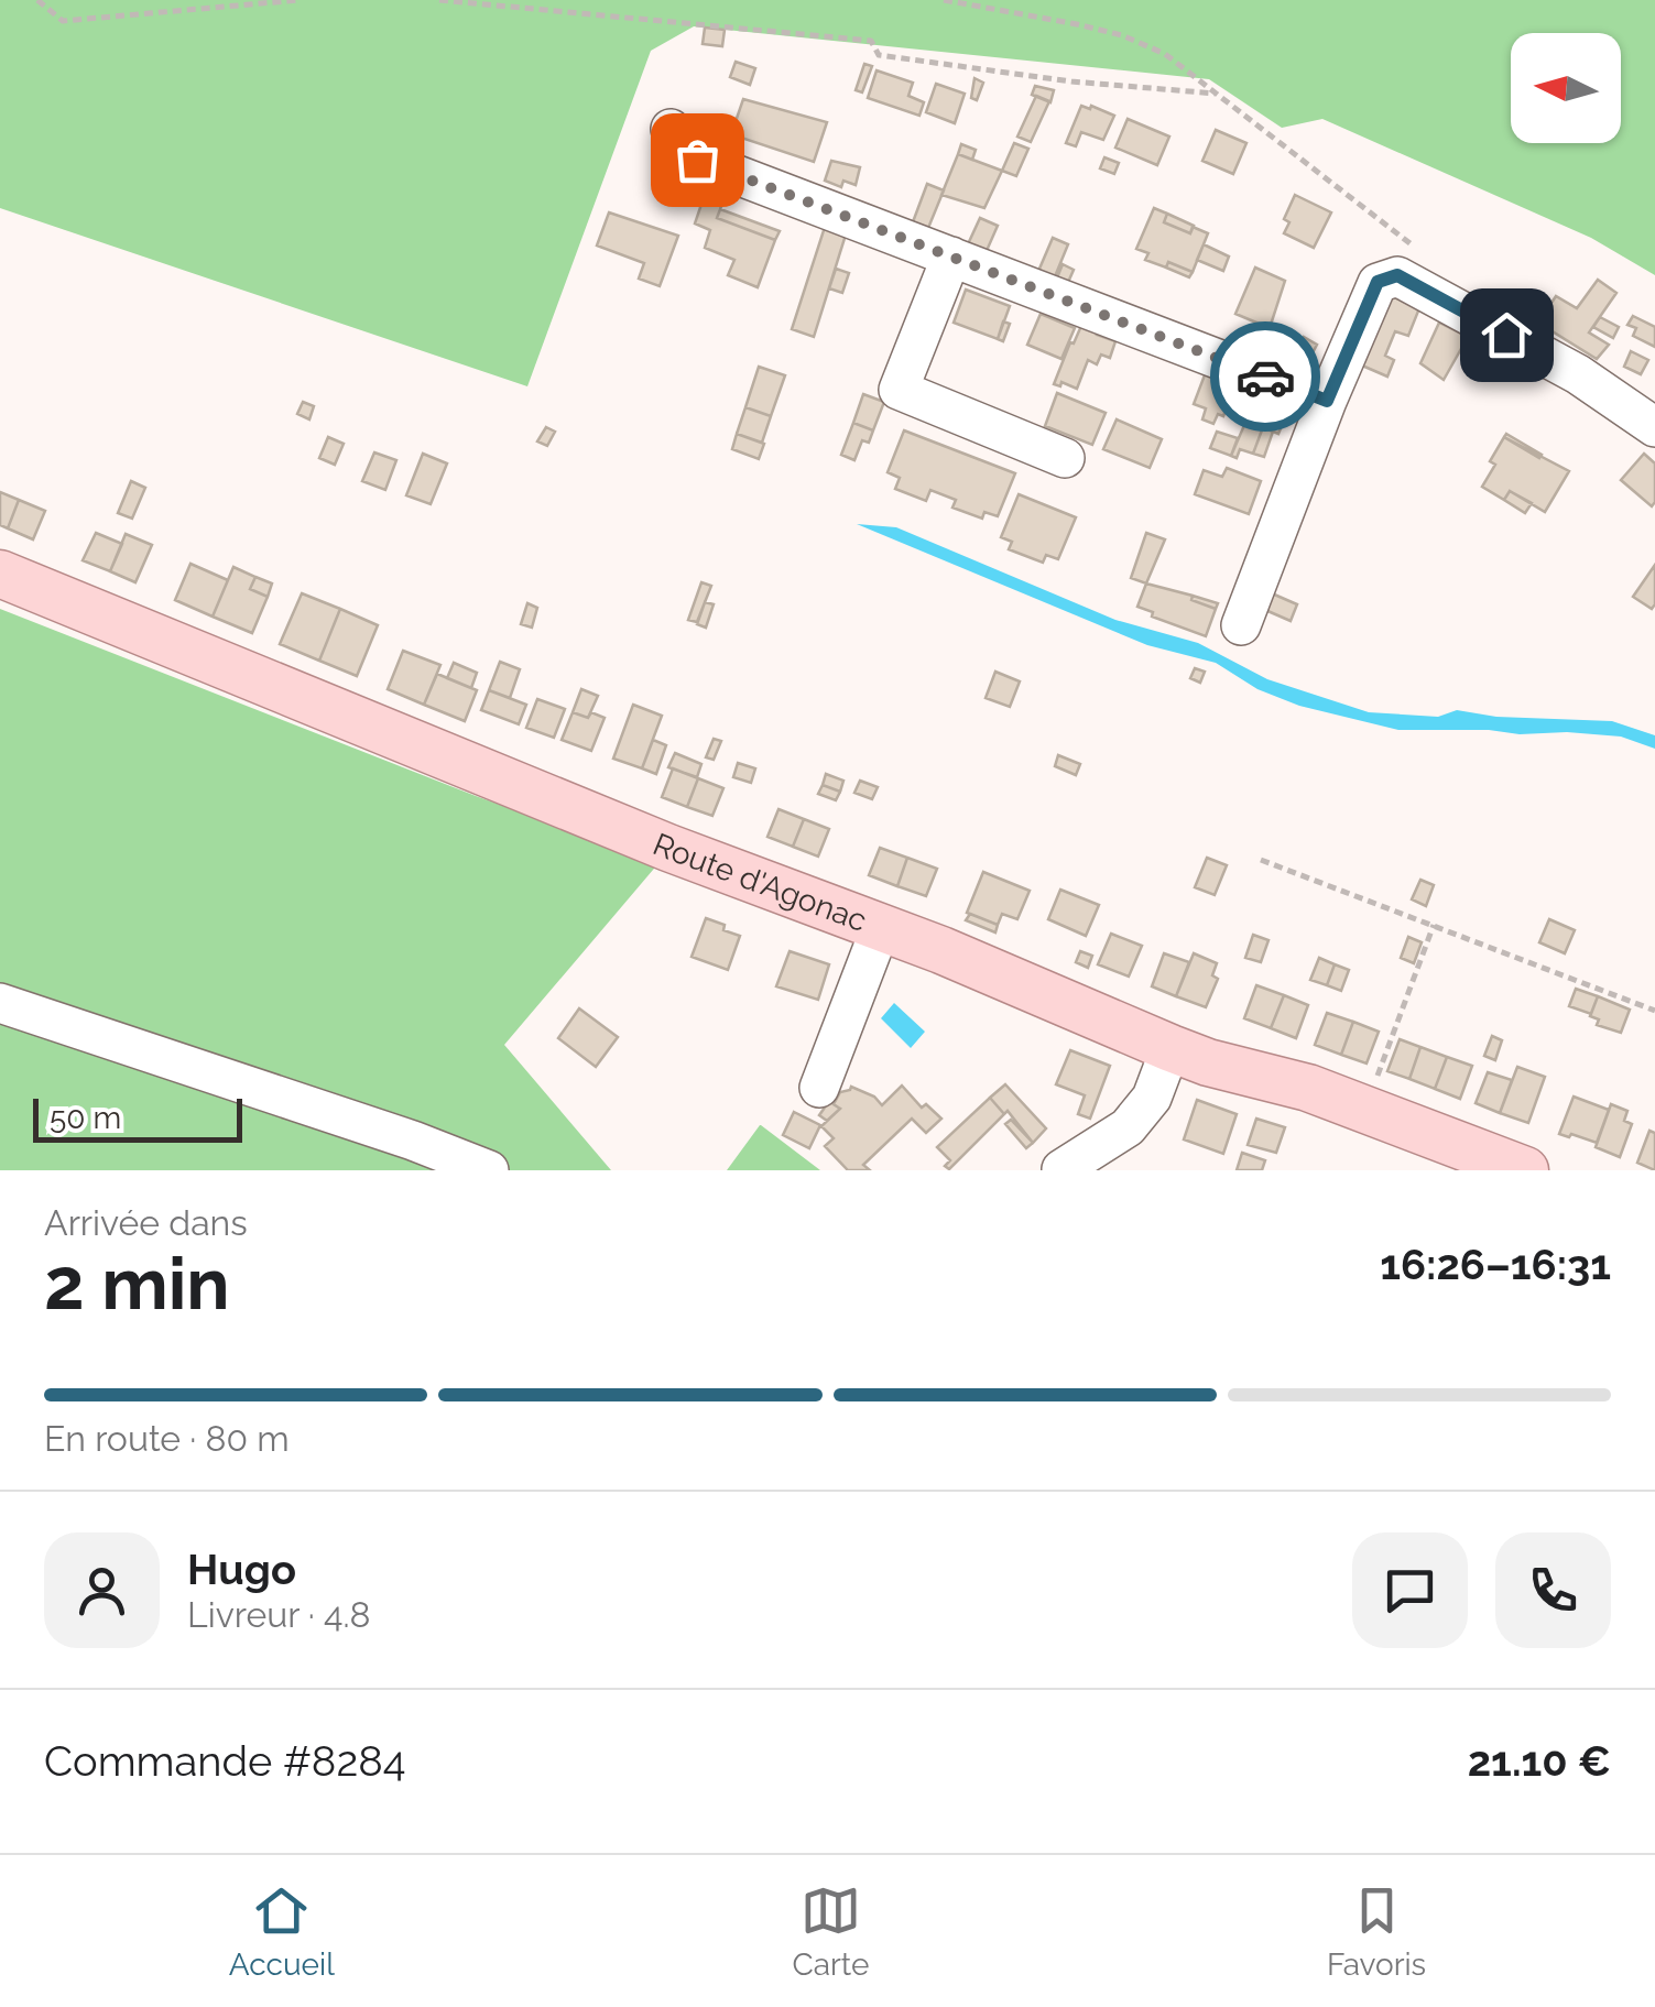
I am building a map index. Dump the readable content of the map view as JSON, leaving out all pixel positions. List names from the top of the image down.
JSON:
{
  "streets": {
    "main road": ["Route d'Agonac"]
  },
  "scale_bar": "50 m",
  "north": "left",
  "page": {
    "scale": "50 m",
    "heading": ["2 min", "Arrivée dans", "16:26–16:31"],
    "panel": [
      "Hugo",
      "Livreur · 4.8",
      "Commande #8284",
      "21.10 €"
    ],
    "bar": "En route · 80 m",
    "tabs": ["Accueil", "Carte", "Favoris"]
  }
}
